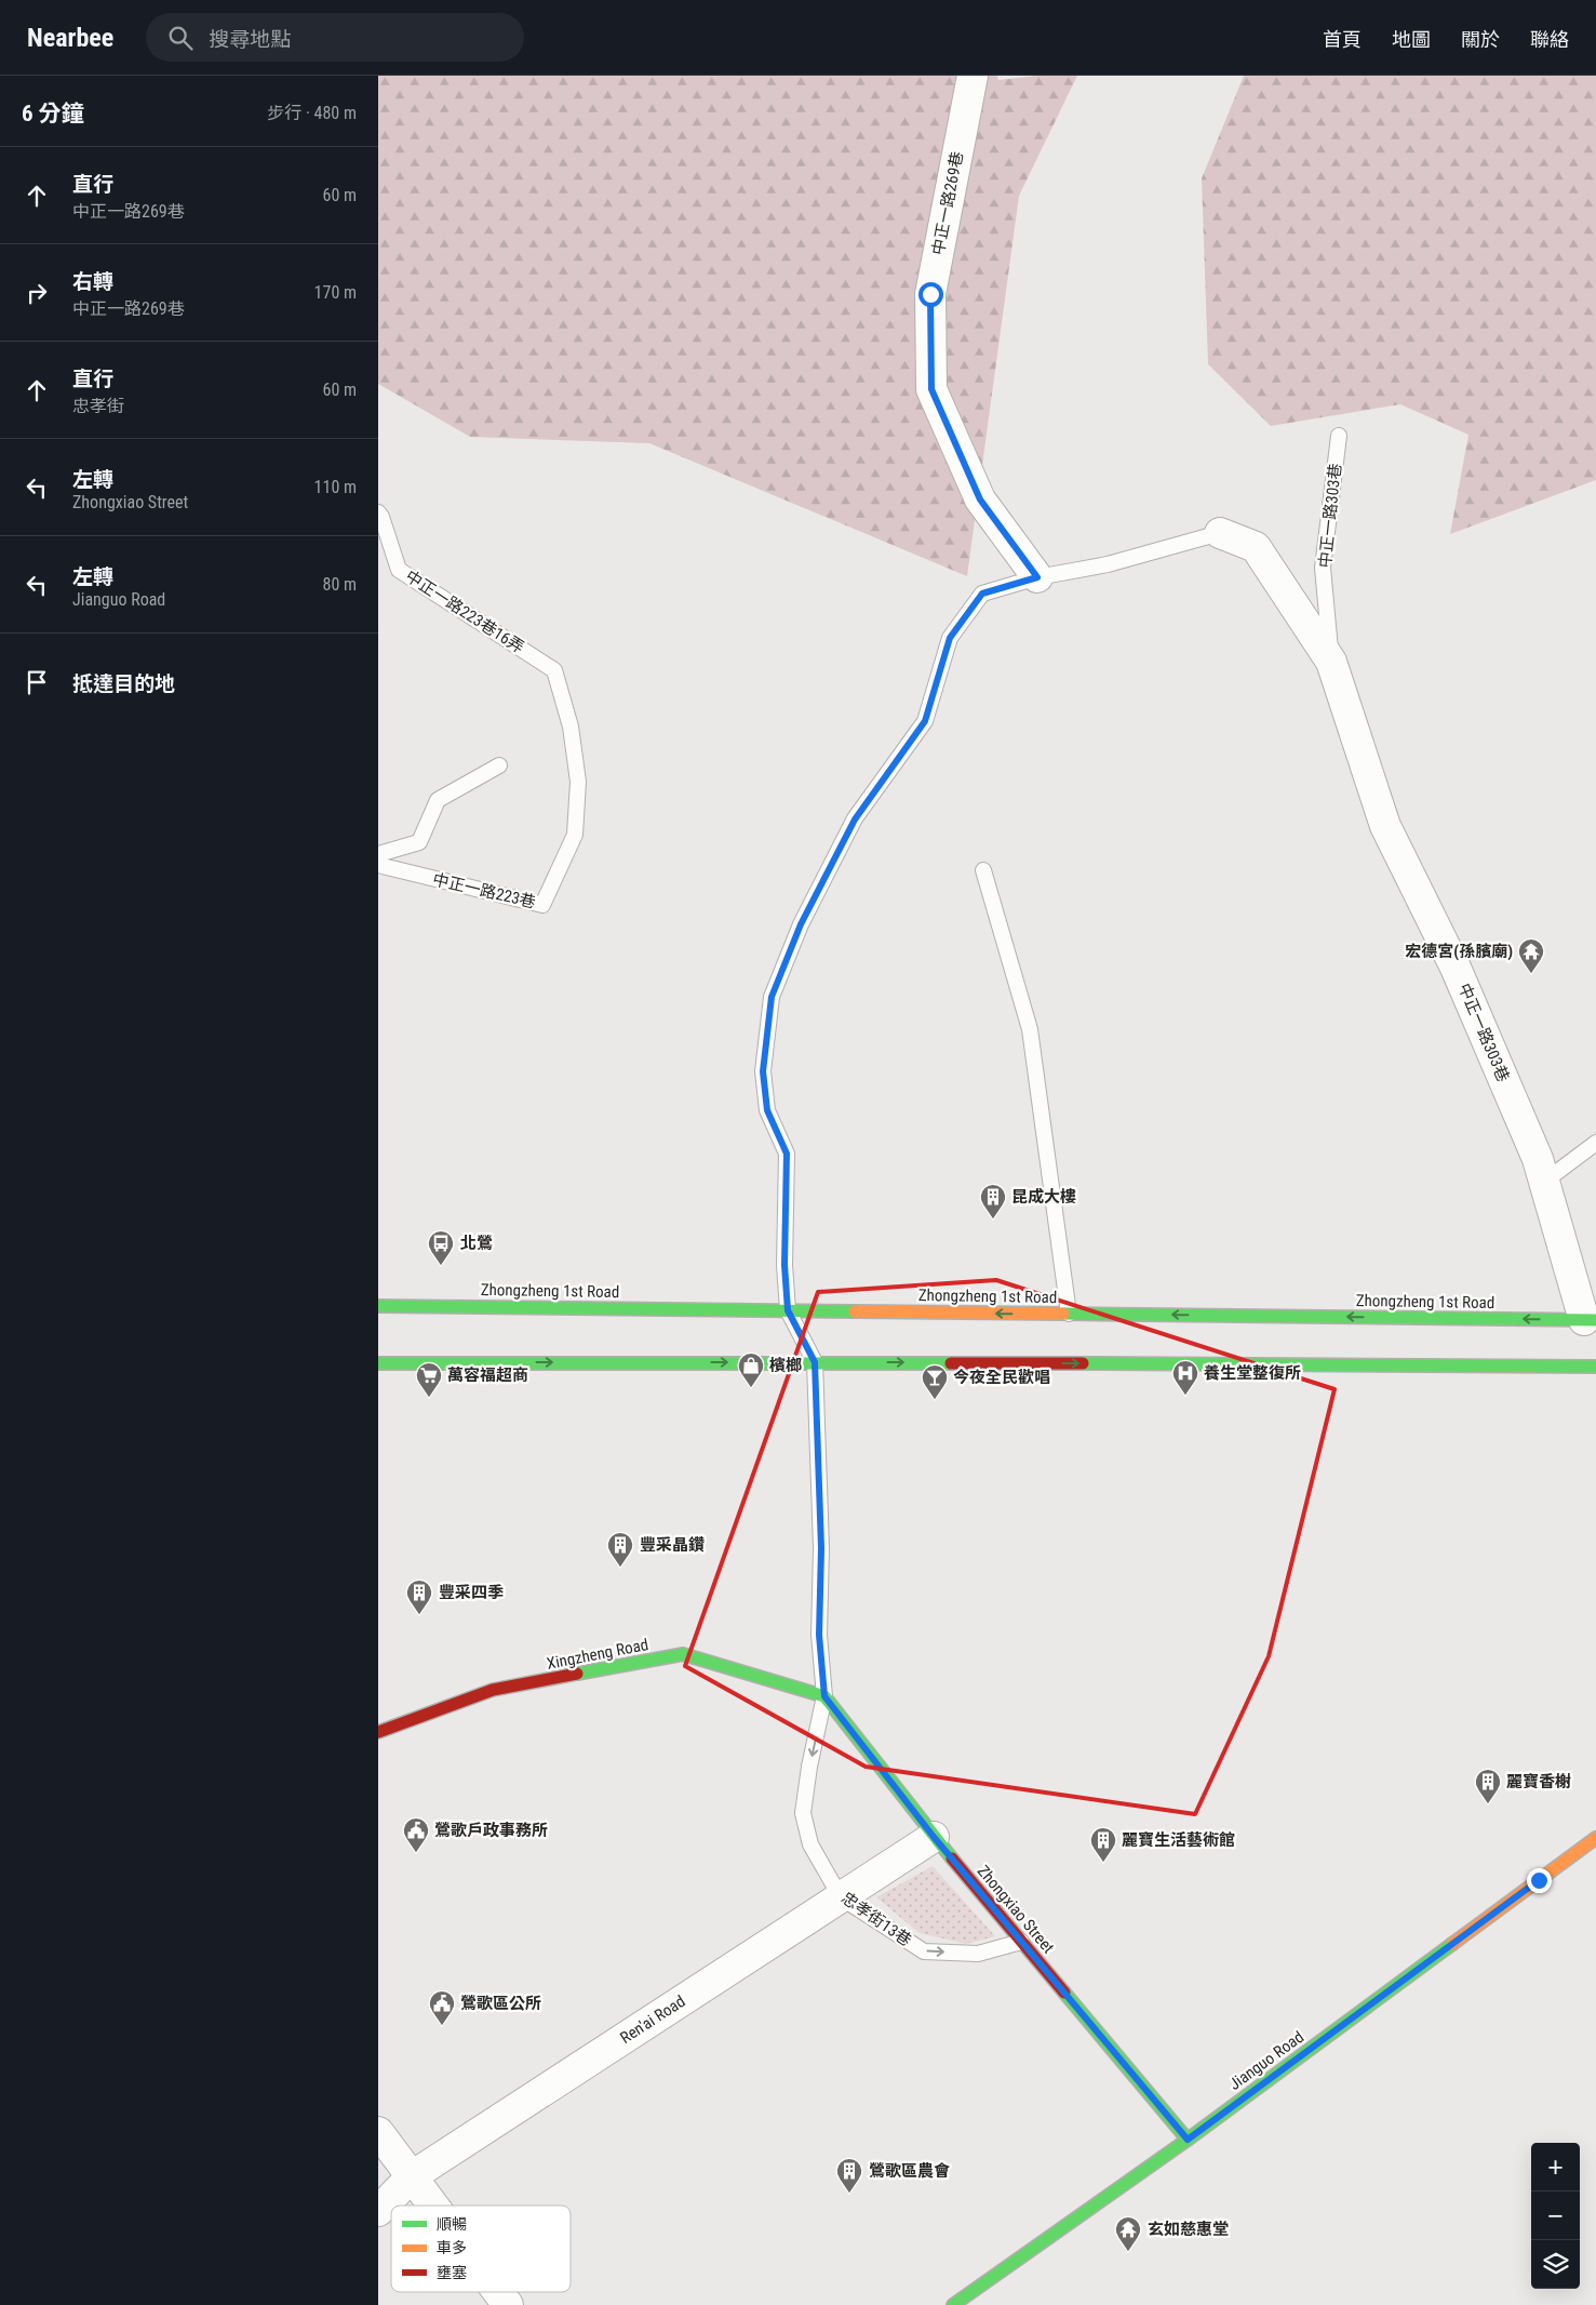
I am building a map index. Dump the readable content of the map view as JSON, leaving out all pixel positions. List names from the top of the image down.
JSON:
{
  "streets": {
    "main road": [
      "Zhongzheng 1st Road",
      "Xingzheng Road",
      "Zhongxiao Street",
      "Jianguo Road"
    ],
    "street": ["中正一路269巷", "中正一路303巷", "Ren'ai Road"],
    "lane": ["中正一路223巷16弄", "中正一路223巷", "忠孝街13巷"]
  },
  "crossings": [
    ["中正一路303巷", "Zhongzheng 1st Road"],
    ["中正一路223巷16弄", "中正一路223巷"],
    ["Xingzheng Road", "Zhongxiao Street"],
    ["Xingzheng Road", "忠孝街13巷"],
    ["Zhongxiao Street", "忠孝街13巷"],
    ["Zhongxiao Street", "Ren'ai Road"],
    ["Zhongxiao Street", "Jianguo Road"],
    ["忠孝街13巷", "Ren'ai Road"]
  ],
  "places": {
    "temple": ["宏德宮(孫臏廟)", "玄如慈惠堂"],
    "building": [
      "昆成大樓",
      "豐采晶鑽",
      "豐采四季",
      "麗寶香榭",
      "麗寶生活藝術館",
      "鶯歌區農會"
    ],
    "bus stop": ["北鶯"],
    "shop": ["檳榔"],
    "hospital": ["養生堂整復所"],
    "supermarket": ["萬容福超商"],
    "bar": ["今夜全民歡唱"],
    "public building": ["鶯歌戶政事務所", "鶯歌區公所"]
  },
  "legend": ["順暢", "車多", "壅塞"],
  "page": {
    "header": "Nearbee",
    "search": "搜尋地點",
    "nav": [
      "首頁",
      "地圖",
      "關於",
      "聯絡"
    ],
    "heading": ["6 分鐘", "步行 · 480 m"],
    "list": [
      ["直行", "中正一路269巷", "60 m"],
      ["右轉", "中正一路269巷", "170 m"],
      ["直行", "忠孝街", "60 m"],
      ["左轉", "Zhongxiao Street", "110 m"],
      ["左轉", "Jianguo Road", "80 m"],
      "抵達目的地"
    ],
    "map_buttons": ["+", "−"]
  }
}
